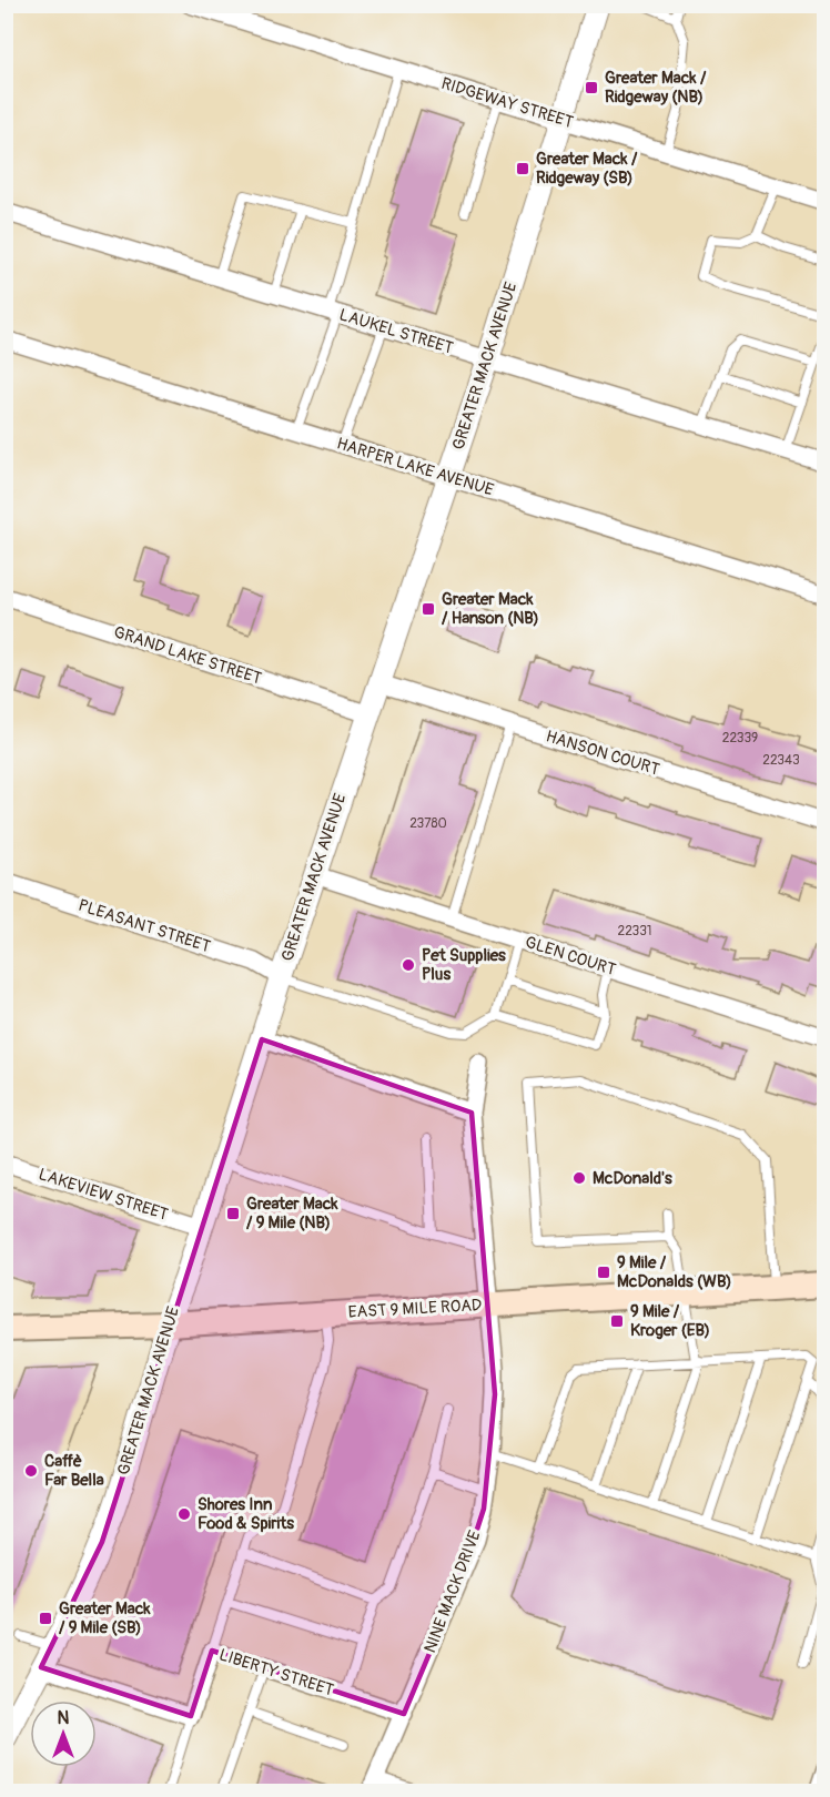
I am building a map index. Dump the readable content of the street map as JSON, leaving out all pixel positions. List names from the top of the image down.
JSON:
{
  "streets": {
    "main road": ["EAST 9 MILE ROAD"],
    "street": [
      "RIDGEWAY STREET",
      "LAUKEL STREET",
      "GREATER MACK AVENUE",
      "HARPER LAKE AVENUE",
      "GRAND LAKE STREET",
      "HANSON COURT",
      "PLEASANT STREET",
      "GLEN COURT",
      "LAKEVIEW STREET",
      "NINE MACK DRIVE",
      "LIBERTY STREET"
    ]
  },
  "crossings": [
    ["RIDGEWAY STREET", "GREATER MACK AVENUE"],
    ["LAUKEL STREET", "GREATER MACK AVENUE"],
    ["GREATER MACK AVENUE", "HARPER LAKE AVENUE"],
    ["GREATER MACK AVENUE", "GRAND LAKE STREET"],
    ["GREATER MACK AVENUE", "HANSON COURT"],
    ["GREATER MACK AVENUE", "PLEASANT STREET"],
    ["GREATER MACK AVENUE", "GLEN COURT"],
    ["GREATER MACK AVENUE", "LAKEVIEW STREET"],
    ["GREATER MACK AVENUE", "EAST 9 MILE ROAD"],
    ["EAST 9 MILE ROAD", "NINE MACK DRIVE"],
    ["NINE MACK DRIVE", "LIBERTY STREET"]
  ],
  "places": {
    "transit": [
      "Greater Mack / Ridgeway (NB)",
      "Greater Mack / Ridgeway (SB)",
      "Greater Mack / Hanson (NB)",
      "Greater Mack / 9 Mile (NB)",
      "9 Mile / McDonalds (WB)",
      "9 Mile / Kroger (EB)",
      "Greater Mack / 9 Mile (SB)"
    ],
    "other": [
      "Pet Supplies Plus",
      "McDonald's",
      "Caffè Far Bella",
      "Shores Inn Food & Spirits"
    ]
  },
  "house_numbers": [
    "22339",
    "22343",
    "23780",
    "22331"
  ],
  "north": "top"
}
